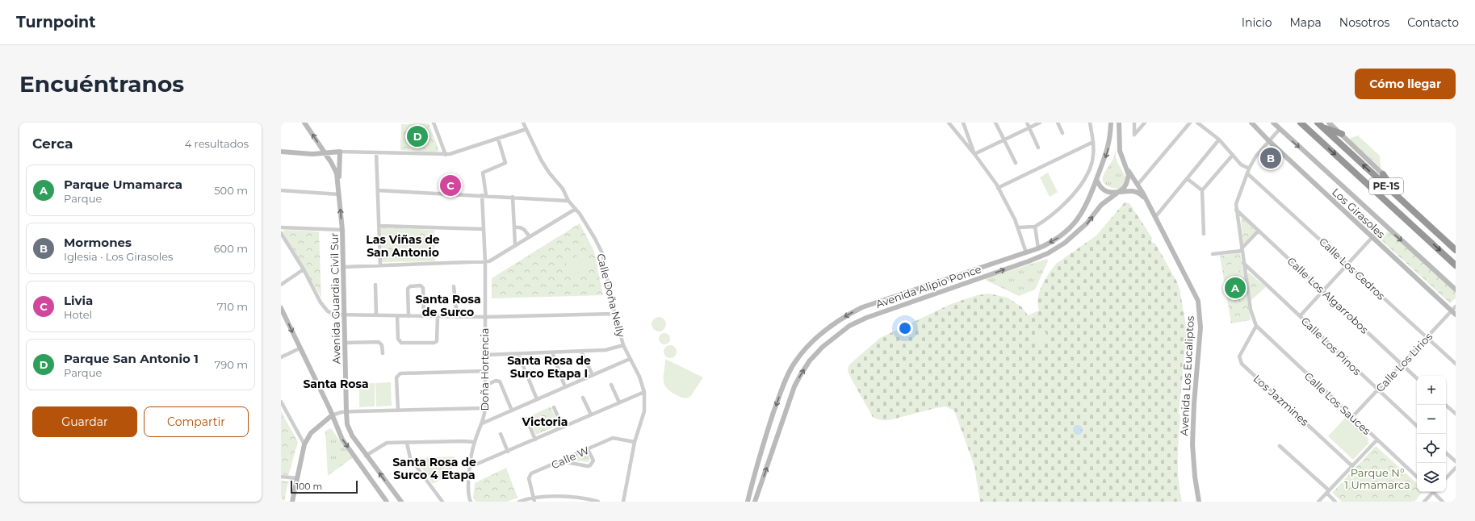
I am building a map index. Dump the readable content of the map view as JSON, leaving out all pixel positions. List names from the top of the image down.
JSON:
{
  "streets": {
    "highway": ["PE-1S"],
    "main road": [
      "Los Girasoles",
      "Avenida Alipio Ponce",
      "Avenida Guardia Civil Sur",
      "Avenida Los Eucaliptos"
    ],
    "street": [
      "Calle Los Cedros",
      "Calle Doña Nelly",
      "Calle Los Algarrobos",
      "Calle Los Pinos",
      "Calle Los Lirios",
      "Doña Hortencia",
      "Los Jazmines",
      "Calle Los Sauces",
      "Calle W"
    ]
  },
  "crossings": [
    ["Los Girasoles", "Calle Los Lirios"],
    ["Calle Los Cedros", "Calle Los Lirios"],
    ["Avenida Alipio Ponce", "Avenida Los Eucaliptos"],
    ["Calle Doña Nelly", "Calle W"],
    ["Calle Los Algarrobos", "Calle Los Lirios"],
    ["Calle Los Pinos", "Calle Los Lirios"],
    ["Calle Los Lirios", "Calle Los Sauces"],
    ["Los Jazmines", "Calle Los Sauces"]
  ],
  "districts": [
    "Las Viñas de San Antonio",
    "Santa Rosa de Surco",
    "Santa Rosa de Surco Etapa I",
    "Santa Rosa",
    "Victoria",
    "Santa Rosa de Surco 4 Etapa"
  ],
  "parks": ["Parque N° 1 Umamarca"],
  "scale_bar": "100 m",
  "page": {
    "header": "Turnpoint",
    "nav": [
      "Inicio",
      "Mapa",
      "Nosotros",
      "Contacto"
    ],
    "buttons": [
      "Cómo llegar",
      ["Guardar", "Compartir"]
    ],
    "title": "Encuéntranos",
    "heading": ["Cerca", "4 resultados"],
    "pins": [
      "D",
      "B",
      "C",
      "A"
    ],
    "list": [
      {
        "mark": "A",
        "name": "Parque Umamarca",
        "note": "Parque",
        "value": "500 m"
      },
      {
        "mark": "B",
        "name": "Mormones",
        "note": "Iglesia · Los Girasoles",
        "value": "600 m"
      },
      {
        "mark": "C",
        "name": "Livia",
        "note": "Hotel",
        "value": "710 m"
      },
      {
        "mark": "D",
        "name": "Parque San Antonio 1",
        "note": "Parque",
        "value": "790 m"
      }
    ],
    "map_buttons": ["+", "−"],
    "scale": "100 m"
  }
}
